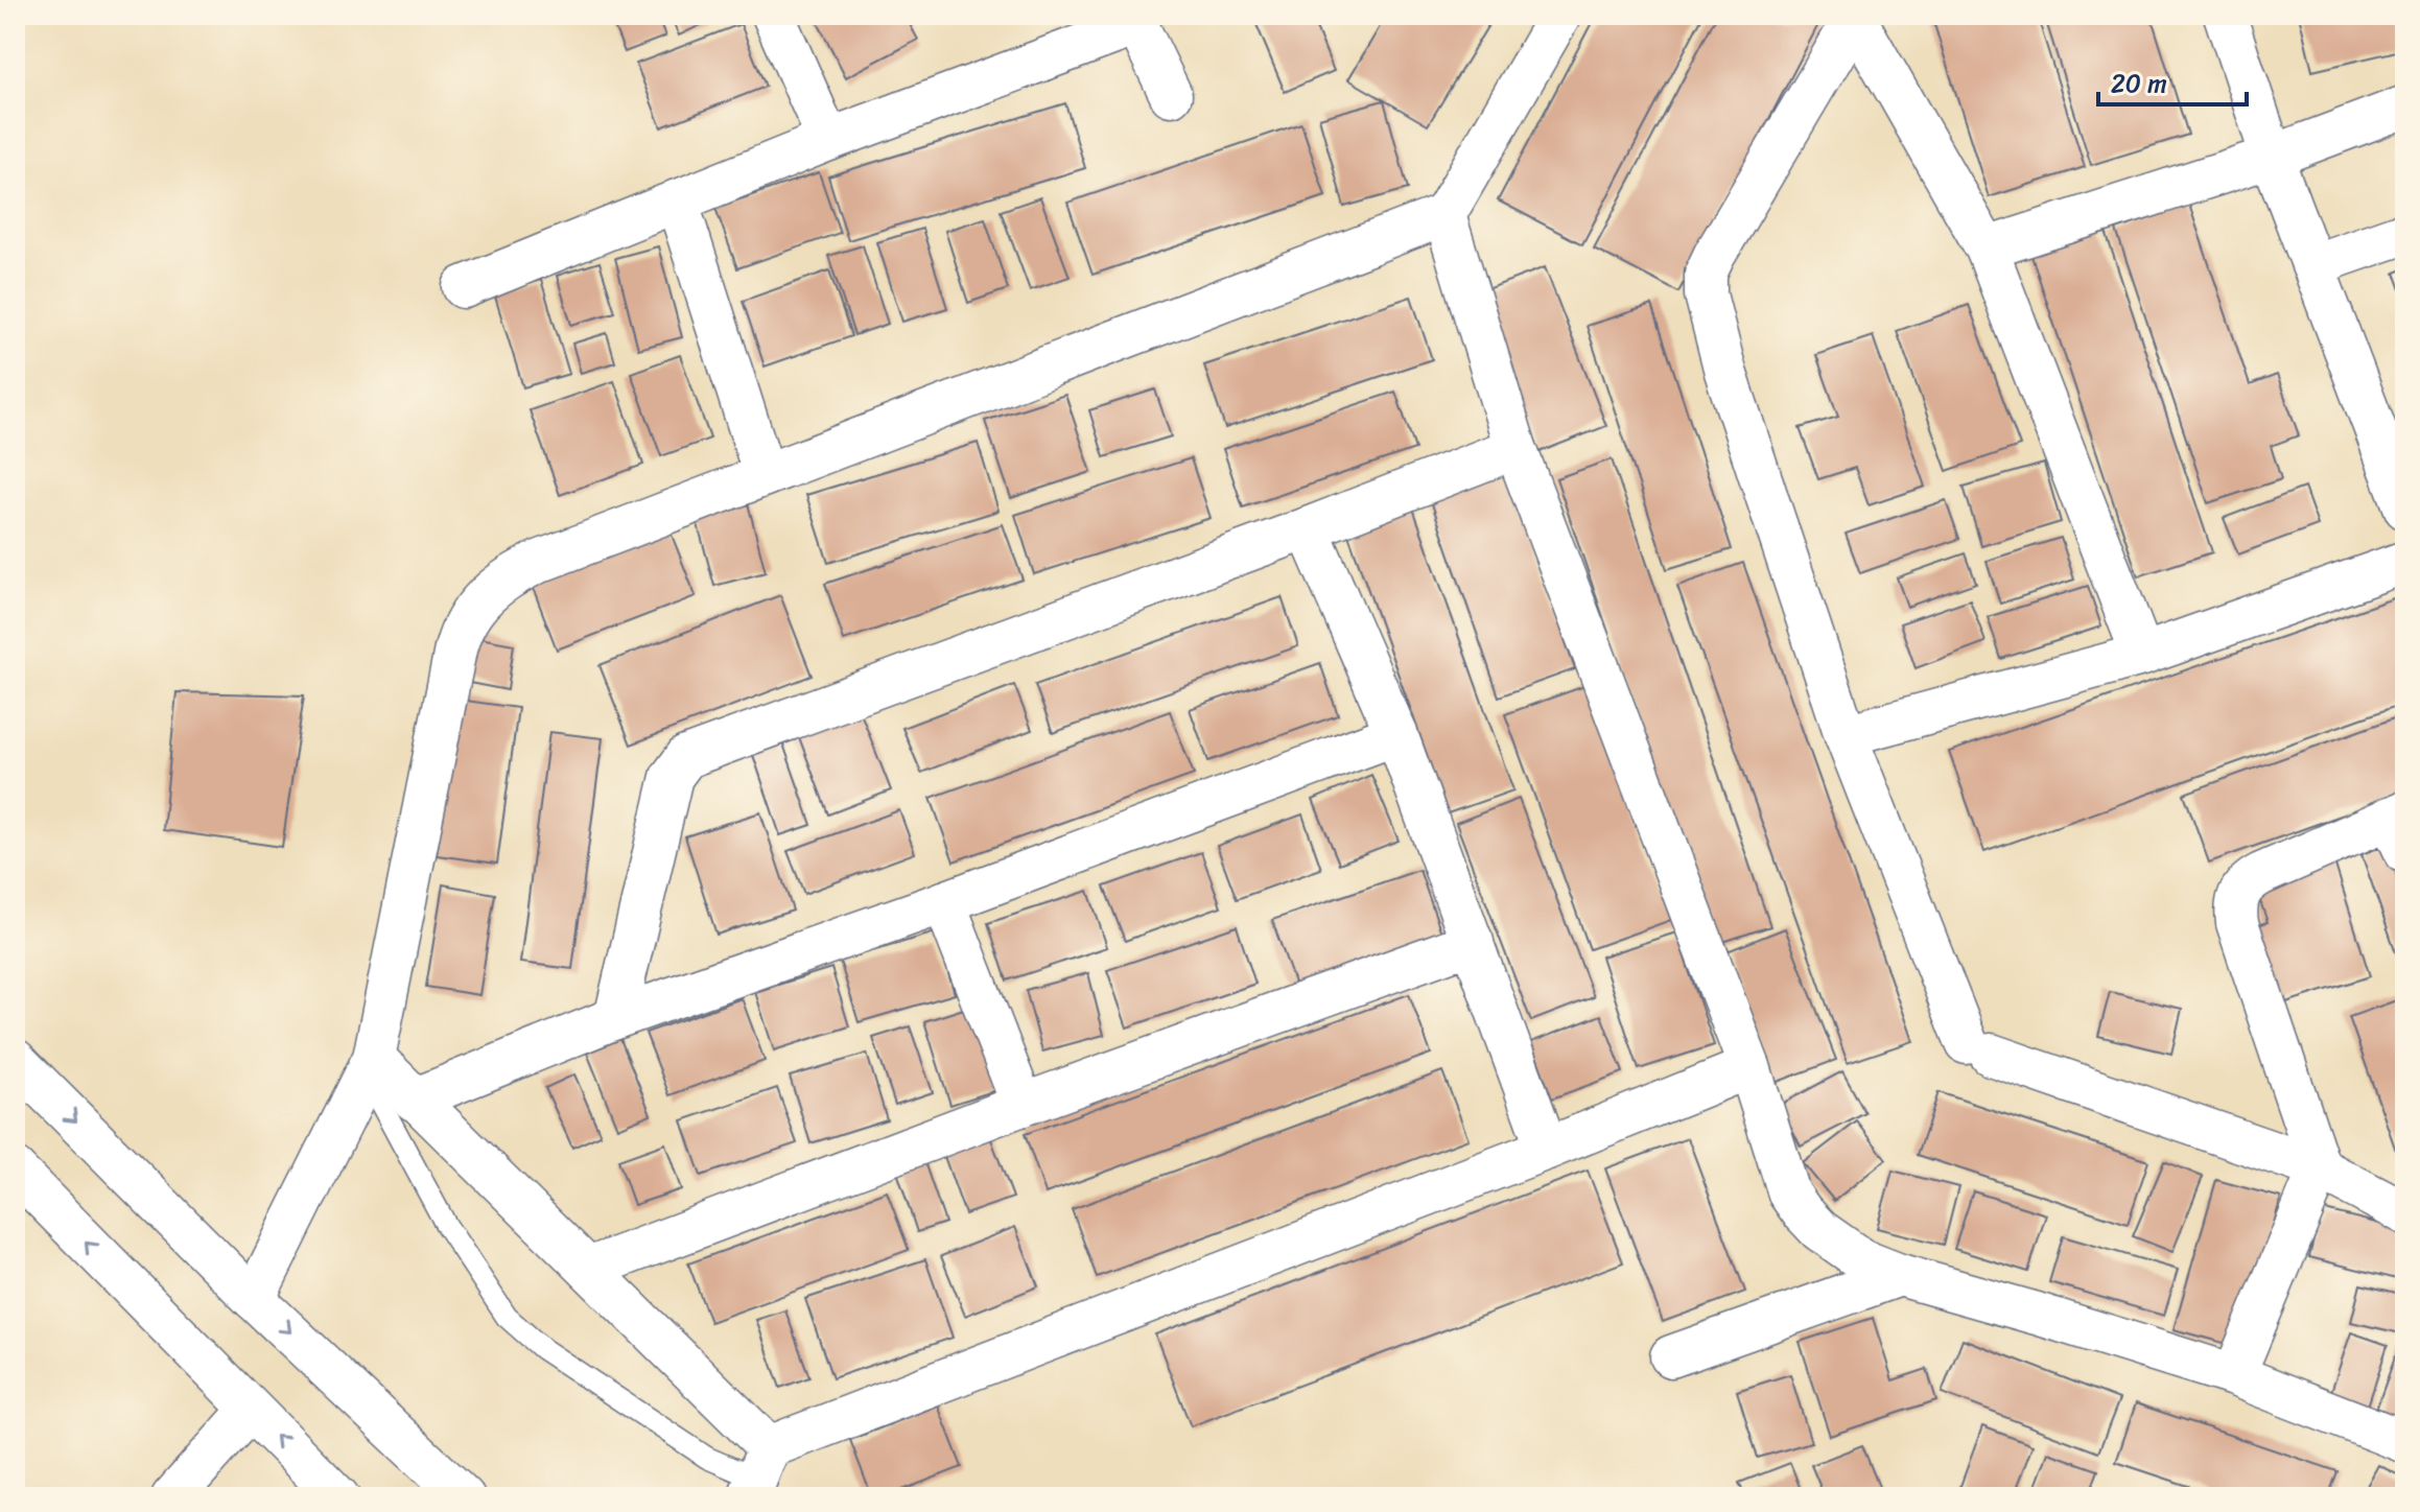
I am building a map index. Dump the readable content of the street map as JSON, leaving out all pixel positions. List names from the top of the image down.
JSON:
{
  "scale_bar": "20 m"
}
